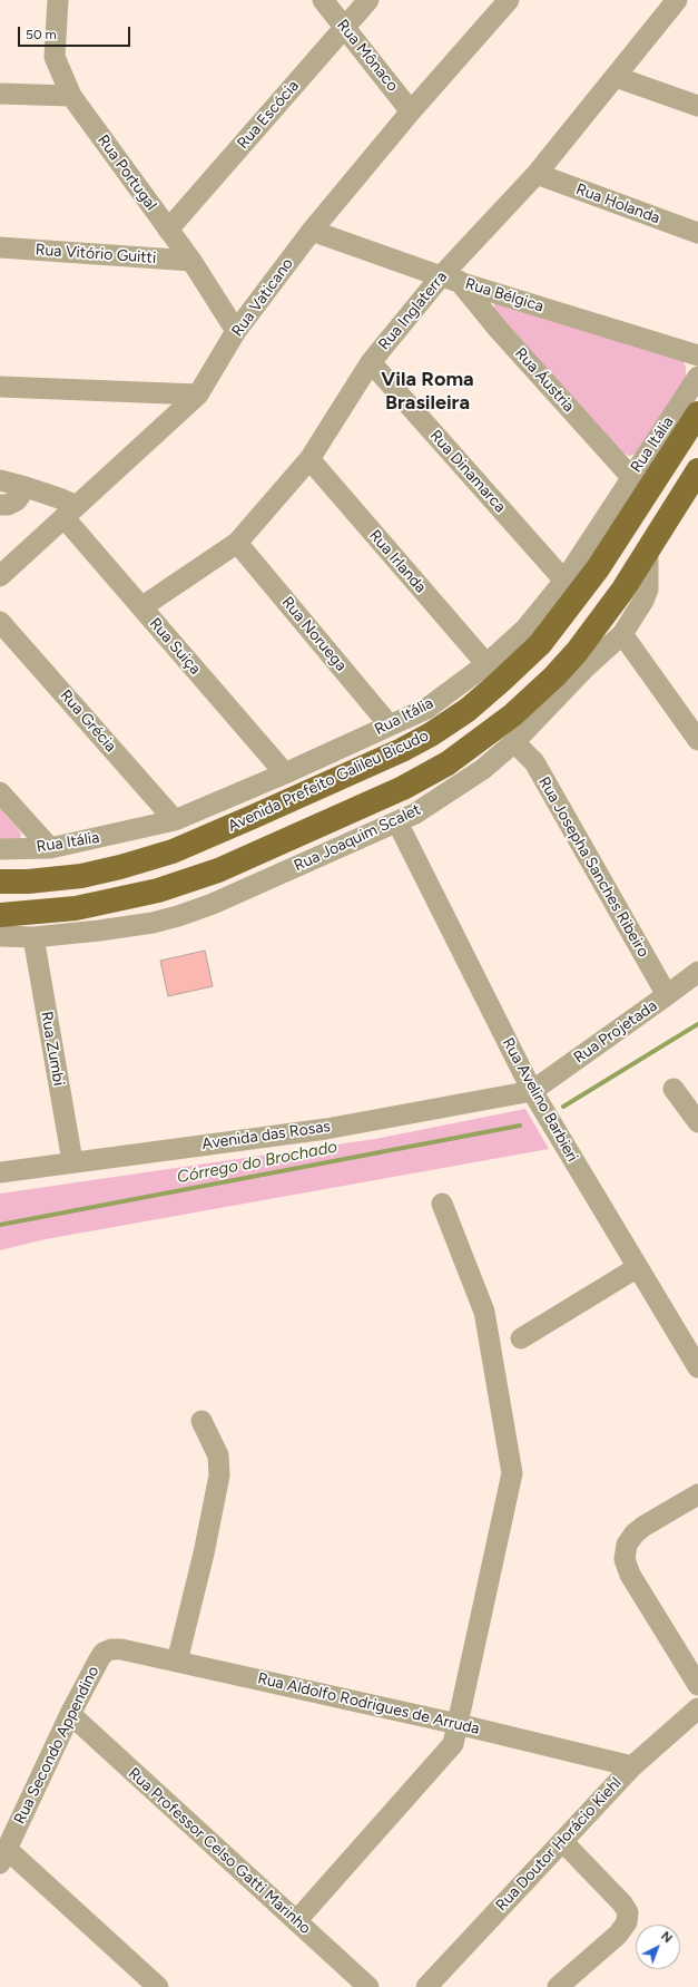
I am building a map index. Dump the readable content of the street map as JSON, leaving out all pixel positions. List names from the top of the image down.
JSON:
{
  "streets": {
    "main road": ["Avenida Prefeito Galileu Bicudo"],
    "street": [
      "Rua Mônaco",
      "Rua Escócia",
      "Rua Portugal",
      "Rua Holanda",
      "Rua Vitório Guitti",
      "Rua Bélgica",
      "Rua Vaticano",
      "Rua Inglaterra",
      "Rua Áustria",
      "Rua Itália",
      "Rua Dinamarca",
      "Rua Irlanda",
      "Rua Noruega",
      "Rua Suiça",
      "Rua Grécia",
      "Rua Joaquim Scalet",
      "Rua Josepha Sanches Ribeiro",
      "Rua Projetada",
      "Rua Zumbi",
      "Rua Avelino Barbieri",
      "Avenida das Rosas",
      "Rua Aldolfo Rodrigues de Arruda",
      "Rua Secondo Appendino",
      "Rua Doutor Horácio Kiehl",
      "Rua Professor Celso Gatti Marinho"
    ]
  },
  "crossings": [
    ["Rua Mônaco", "Rua Escócia"],
    ["Rua Mônaco", "Rua Vaticano"],
    ["Rua Escócia", "Rua Portugal"],
    ["Rua Portugal", "Rua Vitório Guitti"],
    ["Rua Portugal", "Rua Vaticano"],
    ["Rua Holanda", "Rua Inglaterra"],
    ["Rua Bélgica", "Rua Vaticano"],
    ["Rua Bélgica", "Rua Inglaterra"],
    ["Rua Bélgica", "Rua Áustria"],
    ["Rua Vaticano", "Rua Suiça"],
    ["Rua Inglaterra", "Rua Áustria"],
    ["Rua Inglaterra", "Rua Dinamarca"],
    ["Rua Inglaterra", "Rua Irlanda"],
    ["Rua Inglaterra", "Rua Noruega"],
    ["Rua Inglaterra", "Rua Suiça"],
    ["Rua Áustria", "Rua Itália"],
    ["Rua Itália", "Rua Dinamarca"],
    ["Rua Itália", "Rua Irlanda"],
    ["Rua Itália", "Rua Noruega"],
    ["Rua Itália", "Rua Suiça"],
    ["Rua Itália", "Rua Grécia"],
    ["Rua Joaquim Scalet", "Rua Josepha Sanches Ribeiro"],
    ["Rua Joaquim Scalet", "Rua Zumbi"],
    ["Rua Joaquim Scalet", "Rua Avelino Barbieri"],
    ["Rua Josepha Sanches Ribeiro", "Rua Projetada"],
    ["Rua Projetada", "Rua Avelino Barbieri"],
    ["Rua Projetada", "Avenida das Rosas"],
    ["Rua Zumbi", "Avenida das Rosas"],
    ["Rua Avelino Barbieri", "Avenida das Rosas"],
    ["Rua Aldolfo Rodrigues de Arruda", "Rua Secondo Appendino"],
    ["Rua Aldolfo Rodrigues de Arruda", "Rua Doutor Horácio Kiehl"],
    ["Rua Secondo Appendino", "Rua Professor Celso Gatti Marinho"]
  ],
  "districts": ["Vila Roma Brasileira"],
  "water": ["Córrego do Brochado"],
  "scale_bar": "50 m",
  "north": "top right"
}
